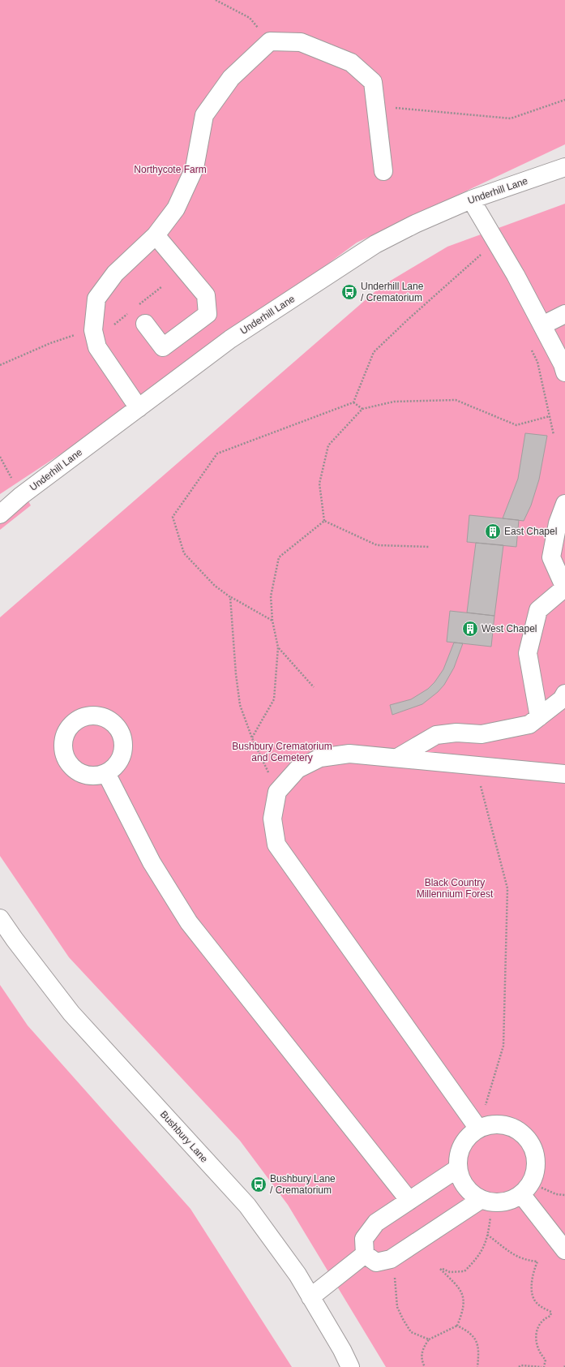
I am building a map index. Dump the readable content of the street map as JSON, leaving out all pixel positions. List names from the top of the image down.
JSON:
{
  "streets": {
    "street": ["Underhill Lane", "Bushbury Lane"]
  },
  "parks": ["Northycote Farm", "Bushbury Crematorium and Cemetery", "Black Country Millennium Forest"],
  "places": {
    "bus stop": ["Underhill Lane / Crematorium", "Bushbury Lane / Crematorium"],
    "building": ["East Chapel", "West Chapel"]
  }
}
